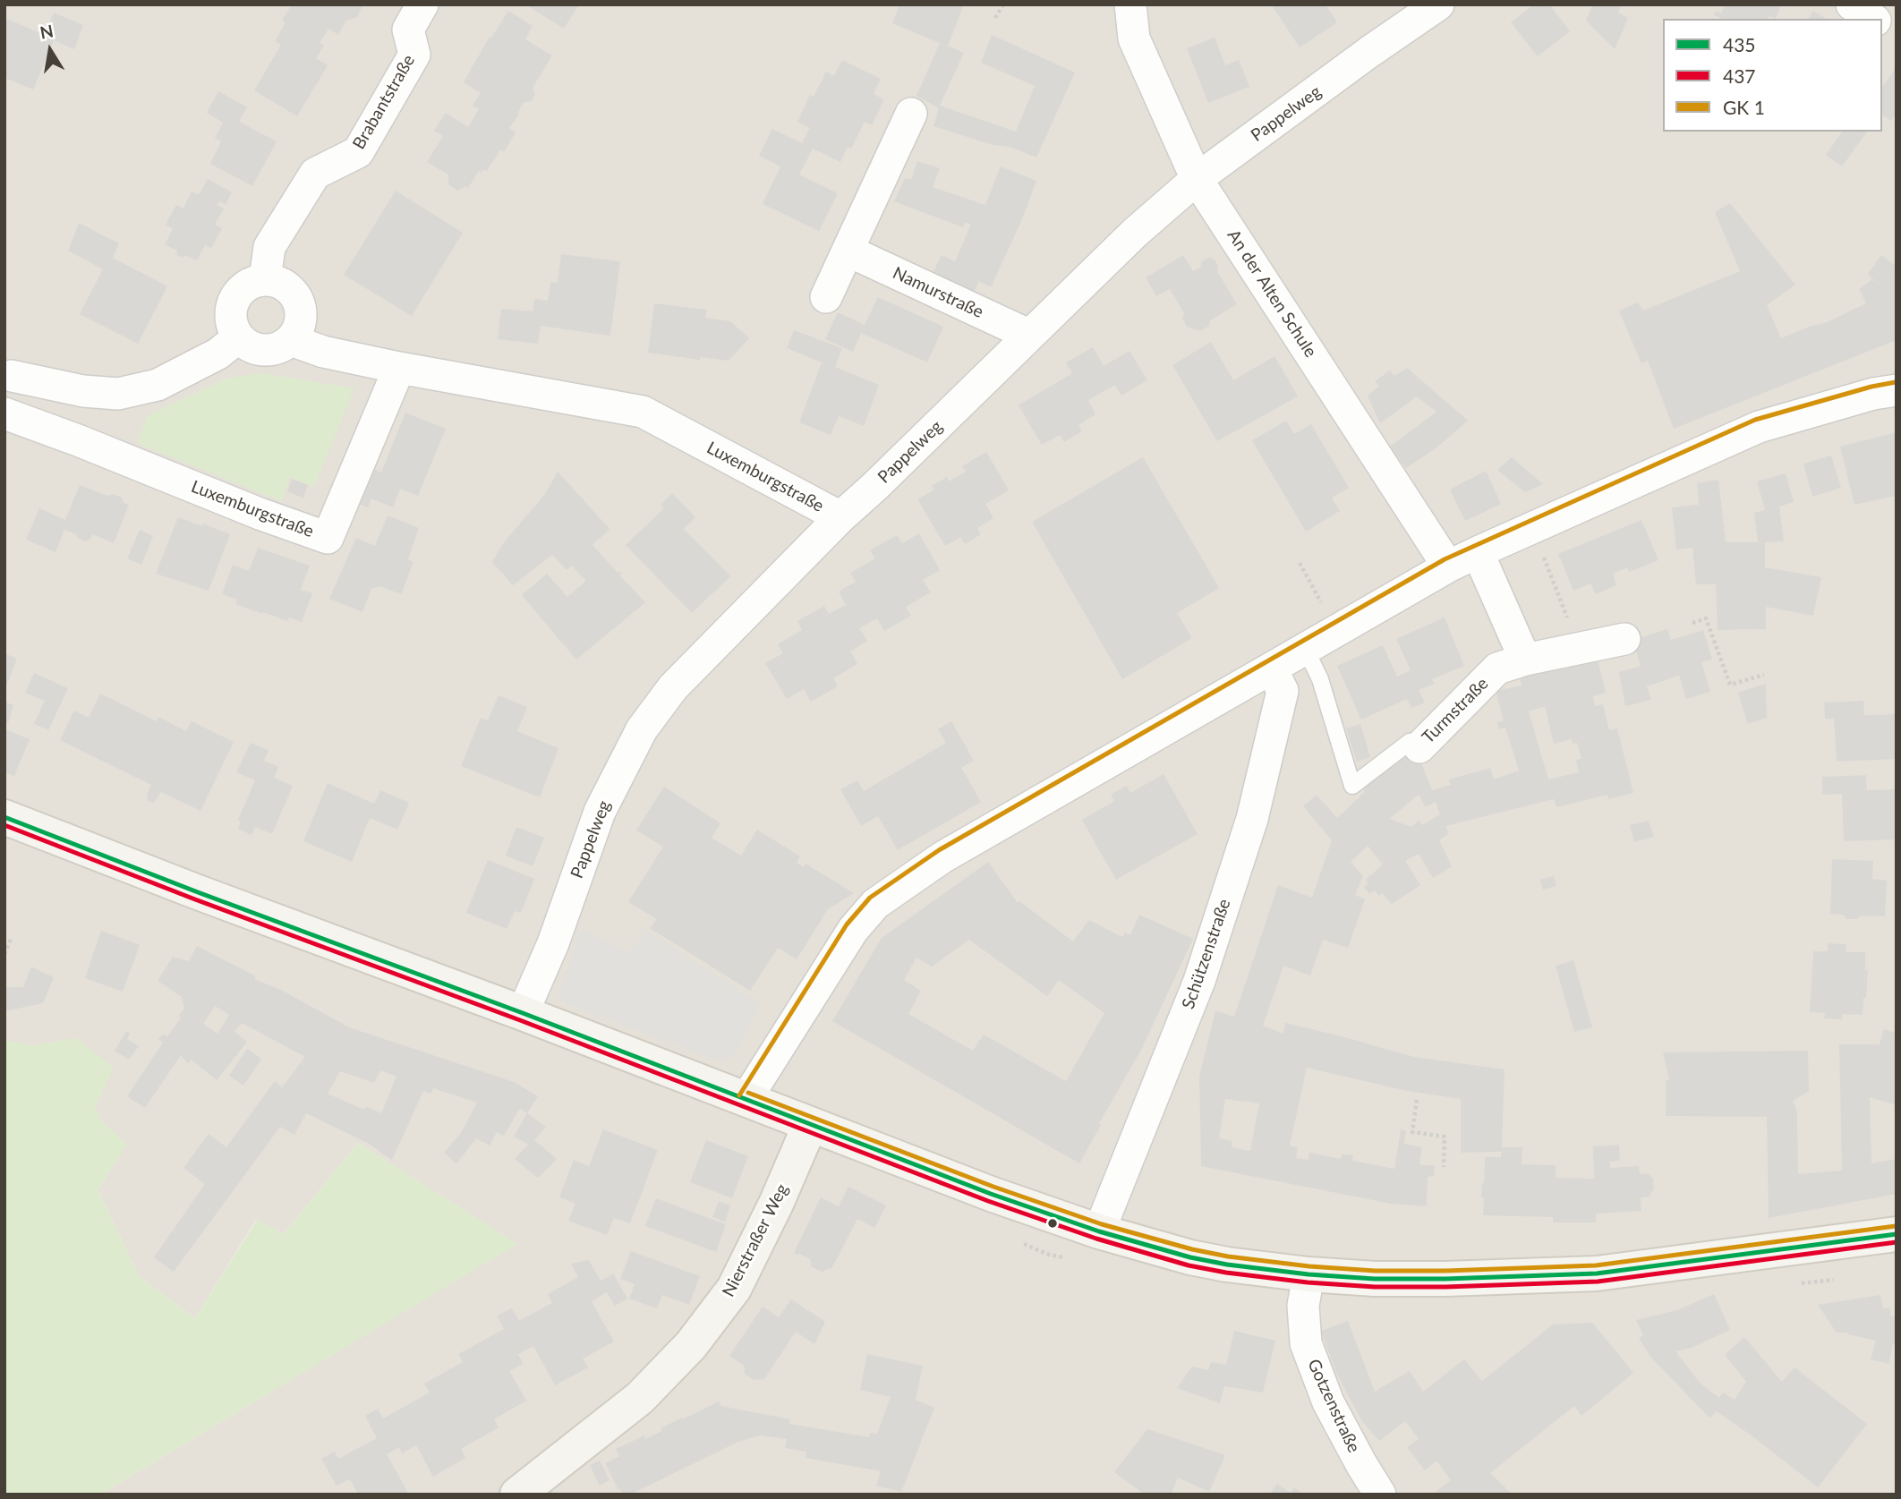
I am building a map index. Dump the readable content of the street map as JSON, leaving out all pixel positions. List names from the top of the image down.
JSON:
{
  "streets": {
    "main road": ["Nierstraßer Weg"],
    "street": [
      "Brabantstraße",
      "Pappelweg",
      "Namurstraße",
      "An der Alten Schule",
      "Luxemburgstraße",
      "Turmstraße",
      "Schützenstraße",
      "Gotzenstraße"
    ]
  },
  "crossings": [
    ["Brabantstraße", "Luxemburgstraße"],
    ["Pappelweg", "Namurstraße"],
    ["Pappelweg", "An der Alten Schule"],
    ["Pappelweg", "Luxemburgstraße"]
  ],
  "lines": ["transit line 435", "transit line 437"],
  "legend": ["435", "437", "GK 1"],
  "north": "top"
}
